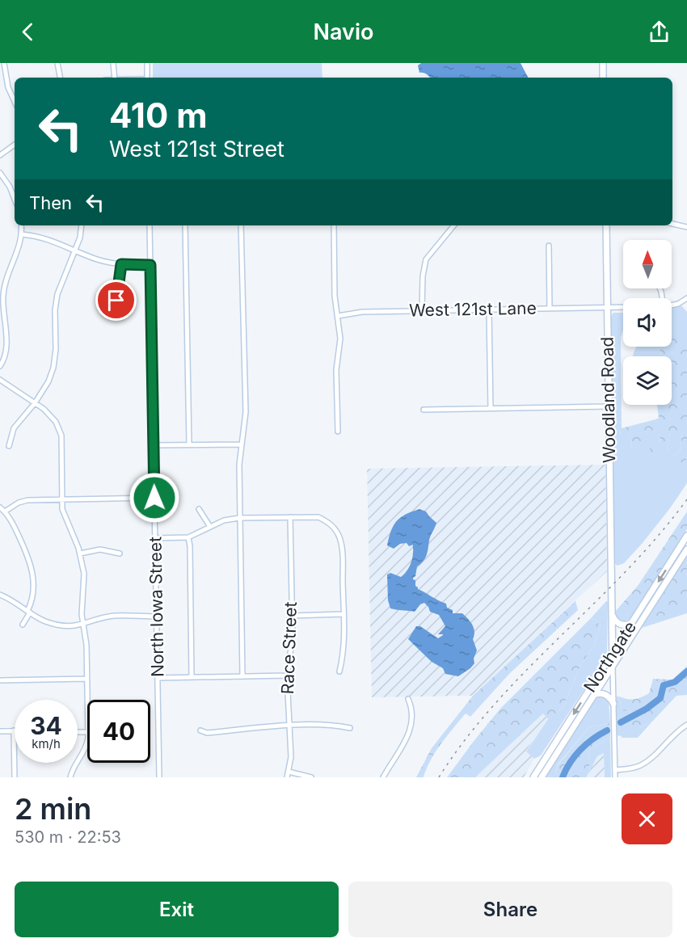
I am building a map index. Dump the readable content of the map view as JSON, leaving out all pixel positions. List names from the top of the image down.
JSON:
{
  "streets": {
    "main road": ["Woodland Road", "Northgate"],
    "street": ["West 121st Lane", "North Iowa Street", "Race Street"]
  },
  "crossings": [
    ["West 121st Lane", "Woodland Road"],
    ["Woodland Road", "Northgate"]
  ],
  "north": "top",
  "page": {
    "header": "Navio",
    "turn": ["410 m", "West 121st Street"],
    "then": "Then",
    "speed": "34 km/h",
    "limit": "40",
    "heading": ["2 min", "530 m · 22:53"],
    "buttons": ["Exit", "Share"]
  }
}
